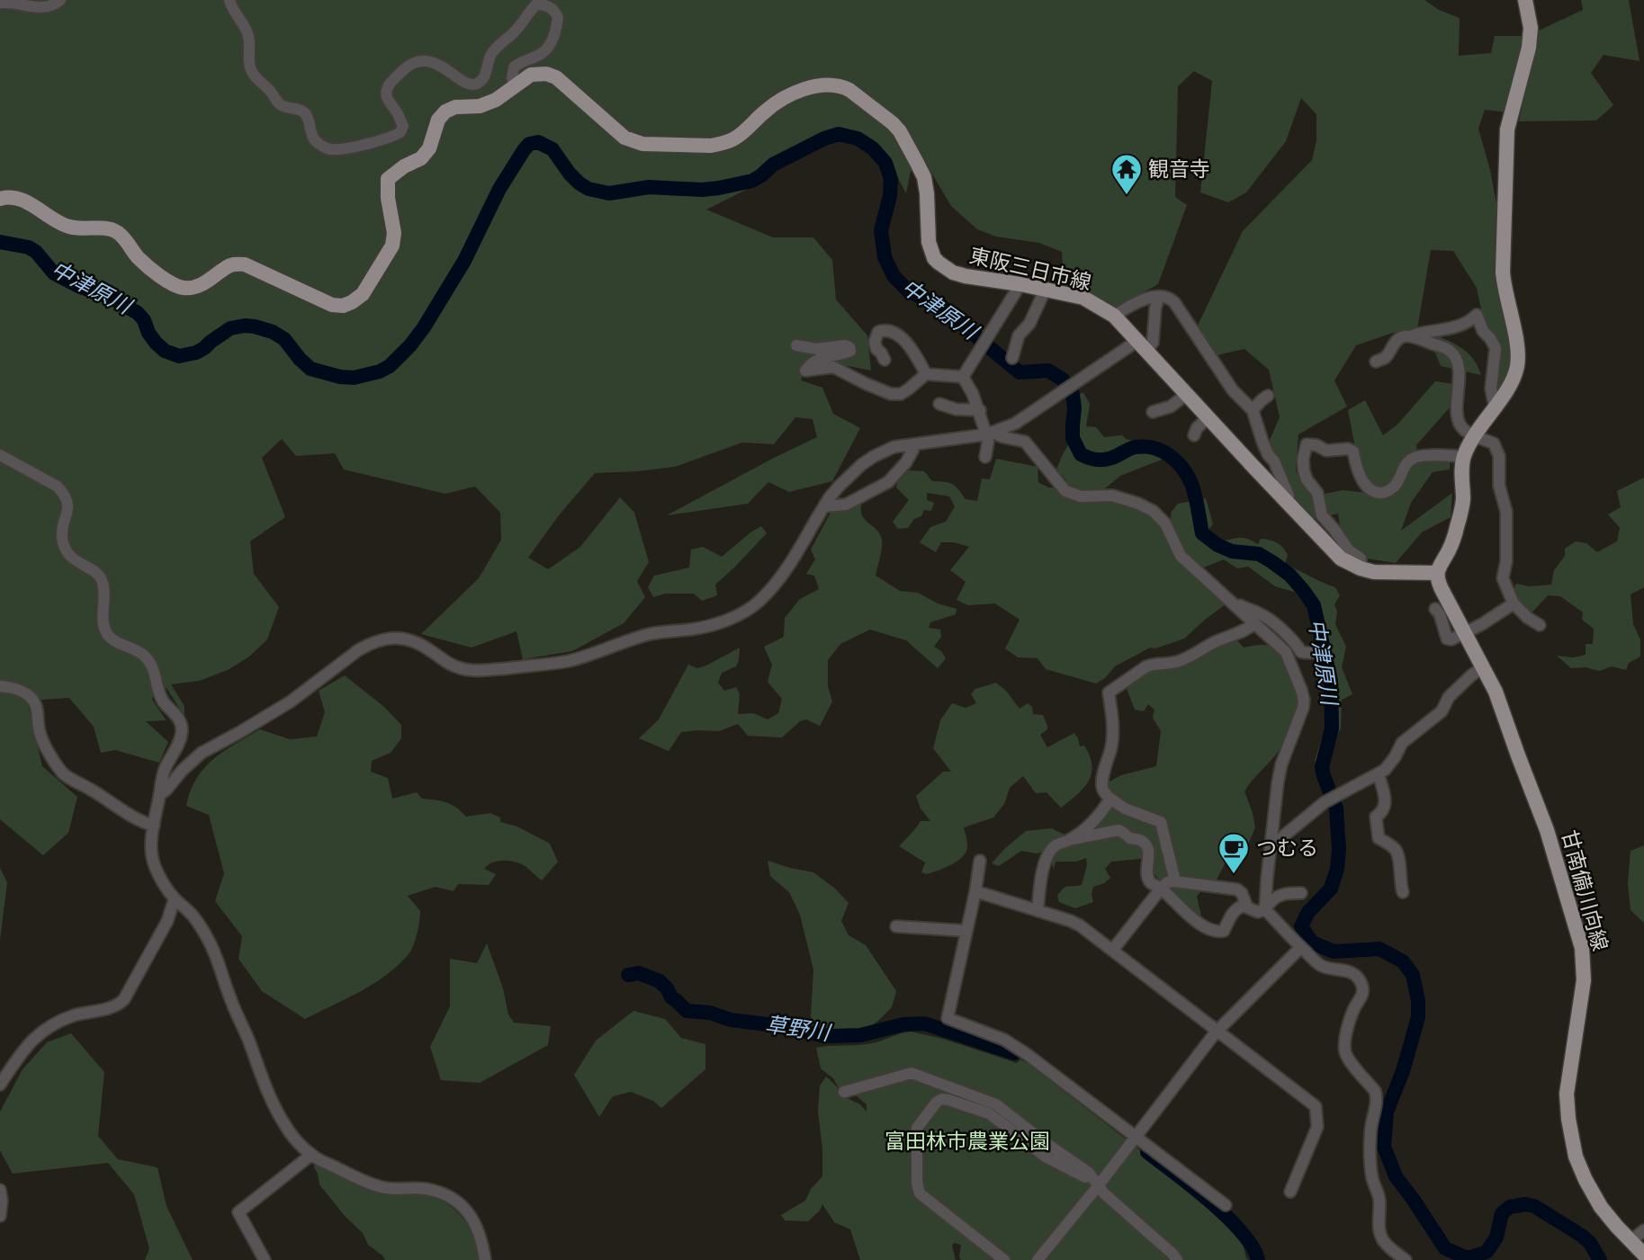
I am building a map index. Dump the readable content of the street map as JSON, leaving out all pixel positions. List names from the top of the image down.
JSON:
{
  "streets": {
    "main road": ["東阪三日市線", "甘南備川向線"]
  },
  "crossings": [
    ["東阪三日市線", "甘南備川向線"]
  ],
  "water": ["中津原川", "草野川"],
  "parks": ["富田林市農業公園"],
  "places": {
    "temple": ["観音寺"],
    "cafe": ["つむる"]
  }
}
